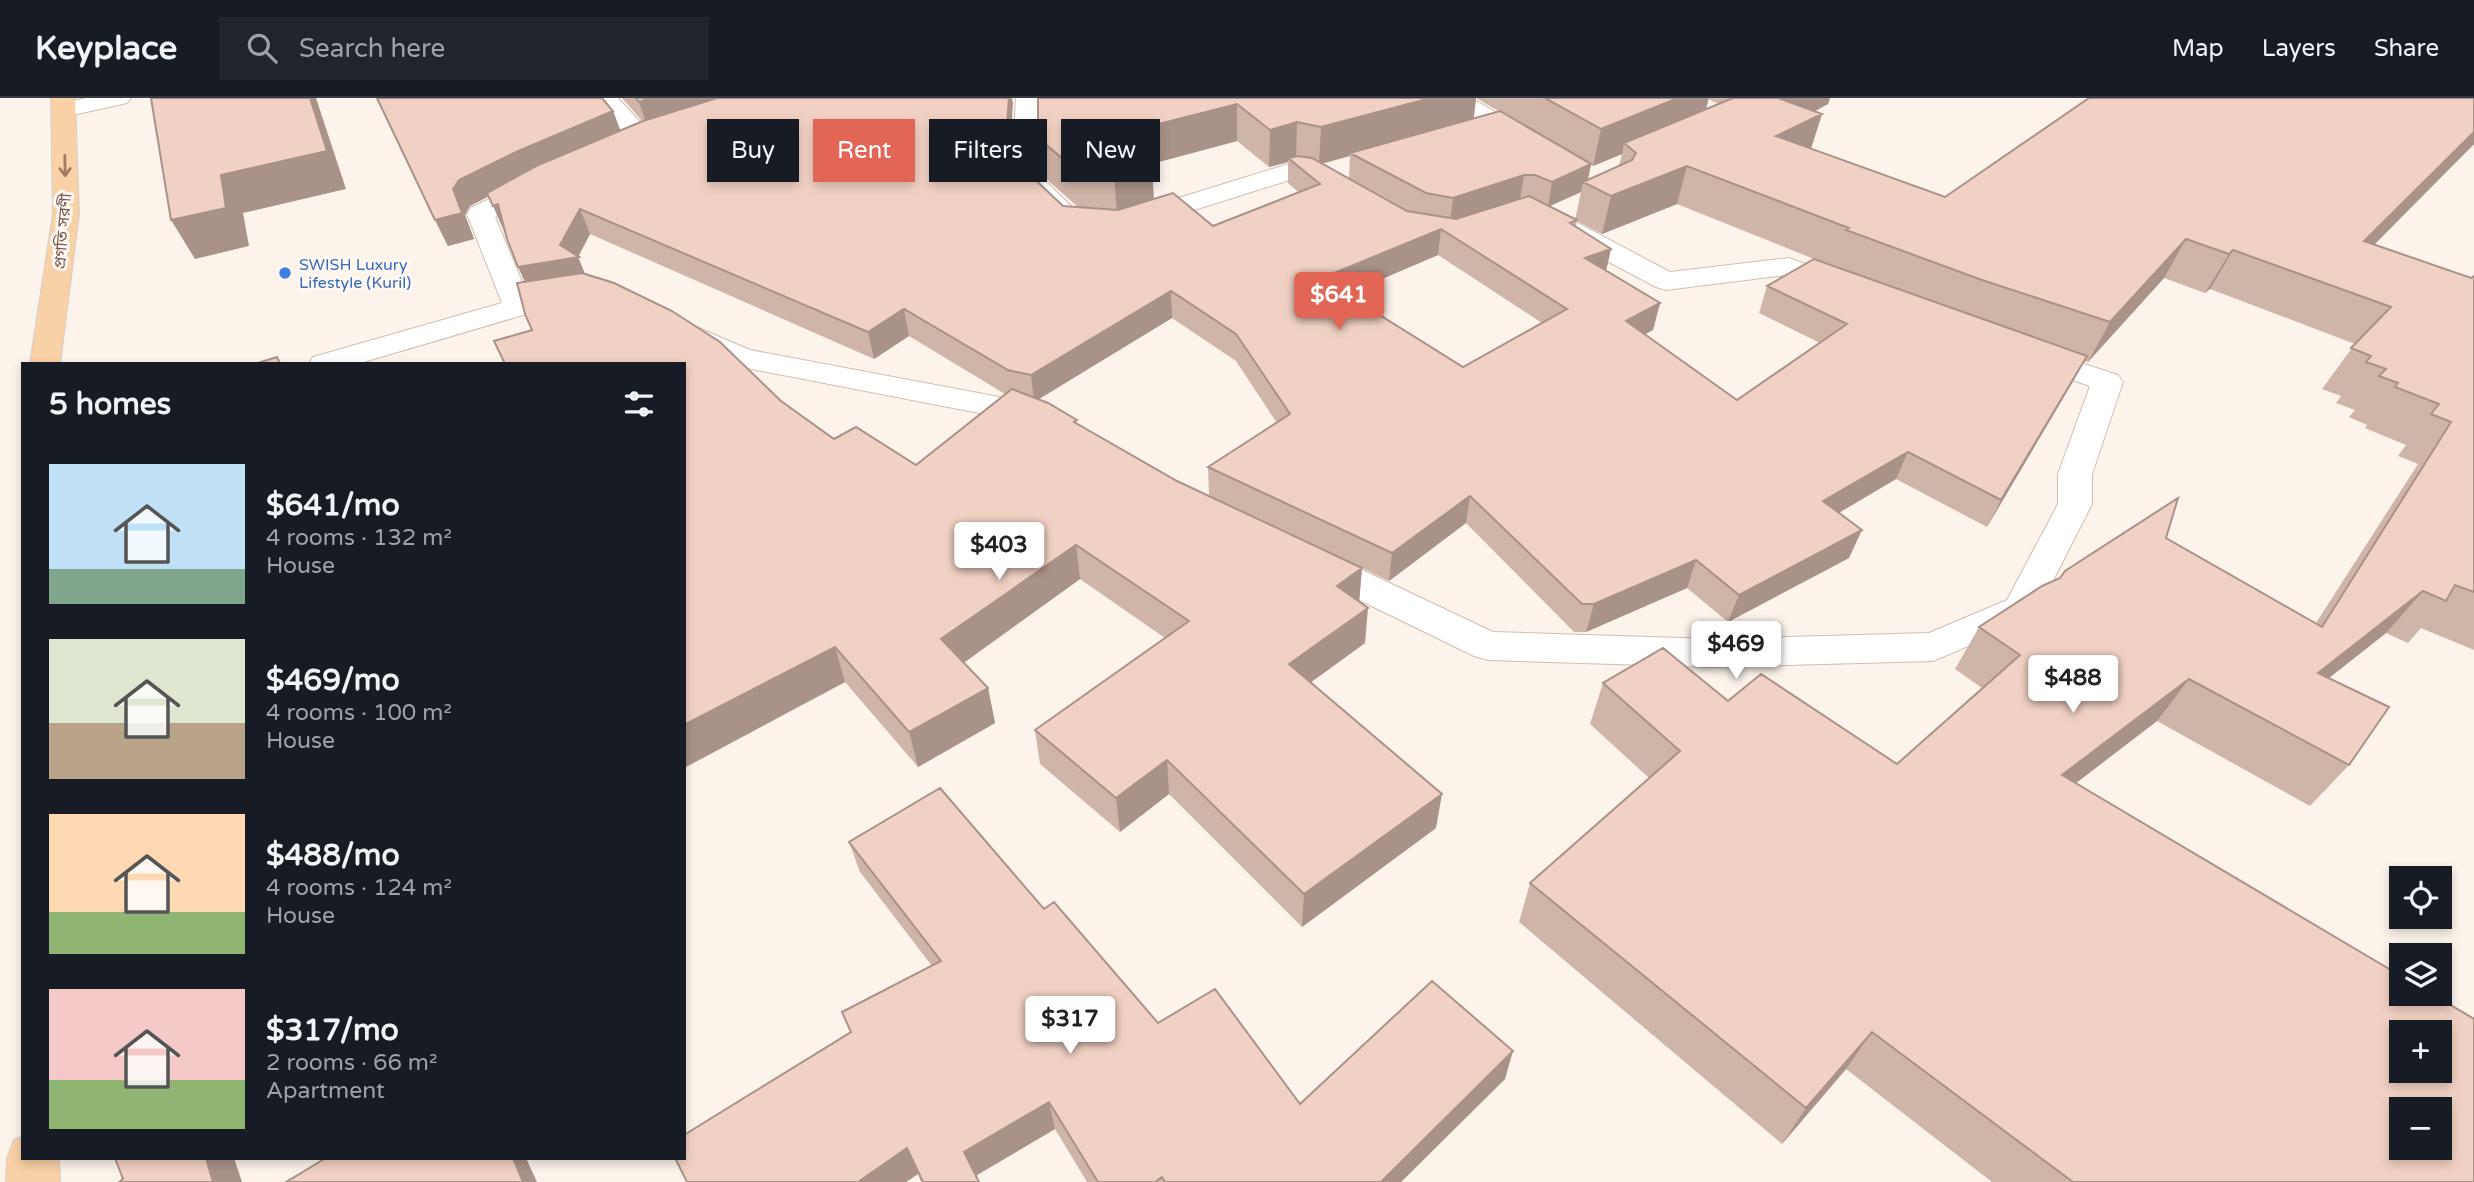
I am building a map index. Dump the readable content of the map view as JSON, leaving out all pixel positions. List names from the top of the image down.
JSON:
{
  "streets": {
    "main road": ["প্রগতি সরণী"]
  },
  "one_way": ["প্রগতি সরণী"],
  "places": ["SWISH Luxury Lifestyle (Kuril)"],
  "page": {
    "header": "Keyplace",
    "search": "Search here",
    "nav": ["Map", "Layers", "Share"],
    "chip": [
      "Buy",
      "Rent",
      "Filters",
      "New"
    ],
    "price": [
      "$641",
      "$403",
      "$469",
      "$488",
      "$317"
    ],
    "heading": "5 homes",
    "list": [
      {
        "name": "$641/mo",
        "note": "4 rooms · 132 m² · House"
      },
      {
        "name": "$469/mo",
        "note": "4 rooms · 100 m² · House"
      },
      {
        "name": "$488/mo",
        "note": "4 rooms · 124 m² · House"
      },
      {
        "name": "$317/mo",
        "note": "2 rooms · 66 m² · Apartment"
      }
    ],
    "map_buttons": ["+", "−"]
  }
}
